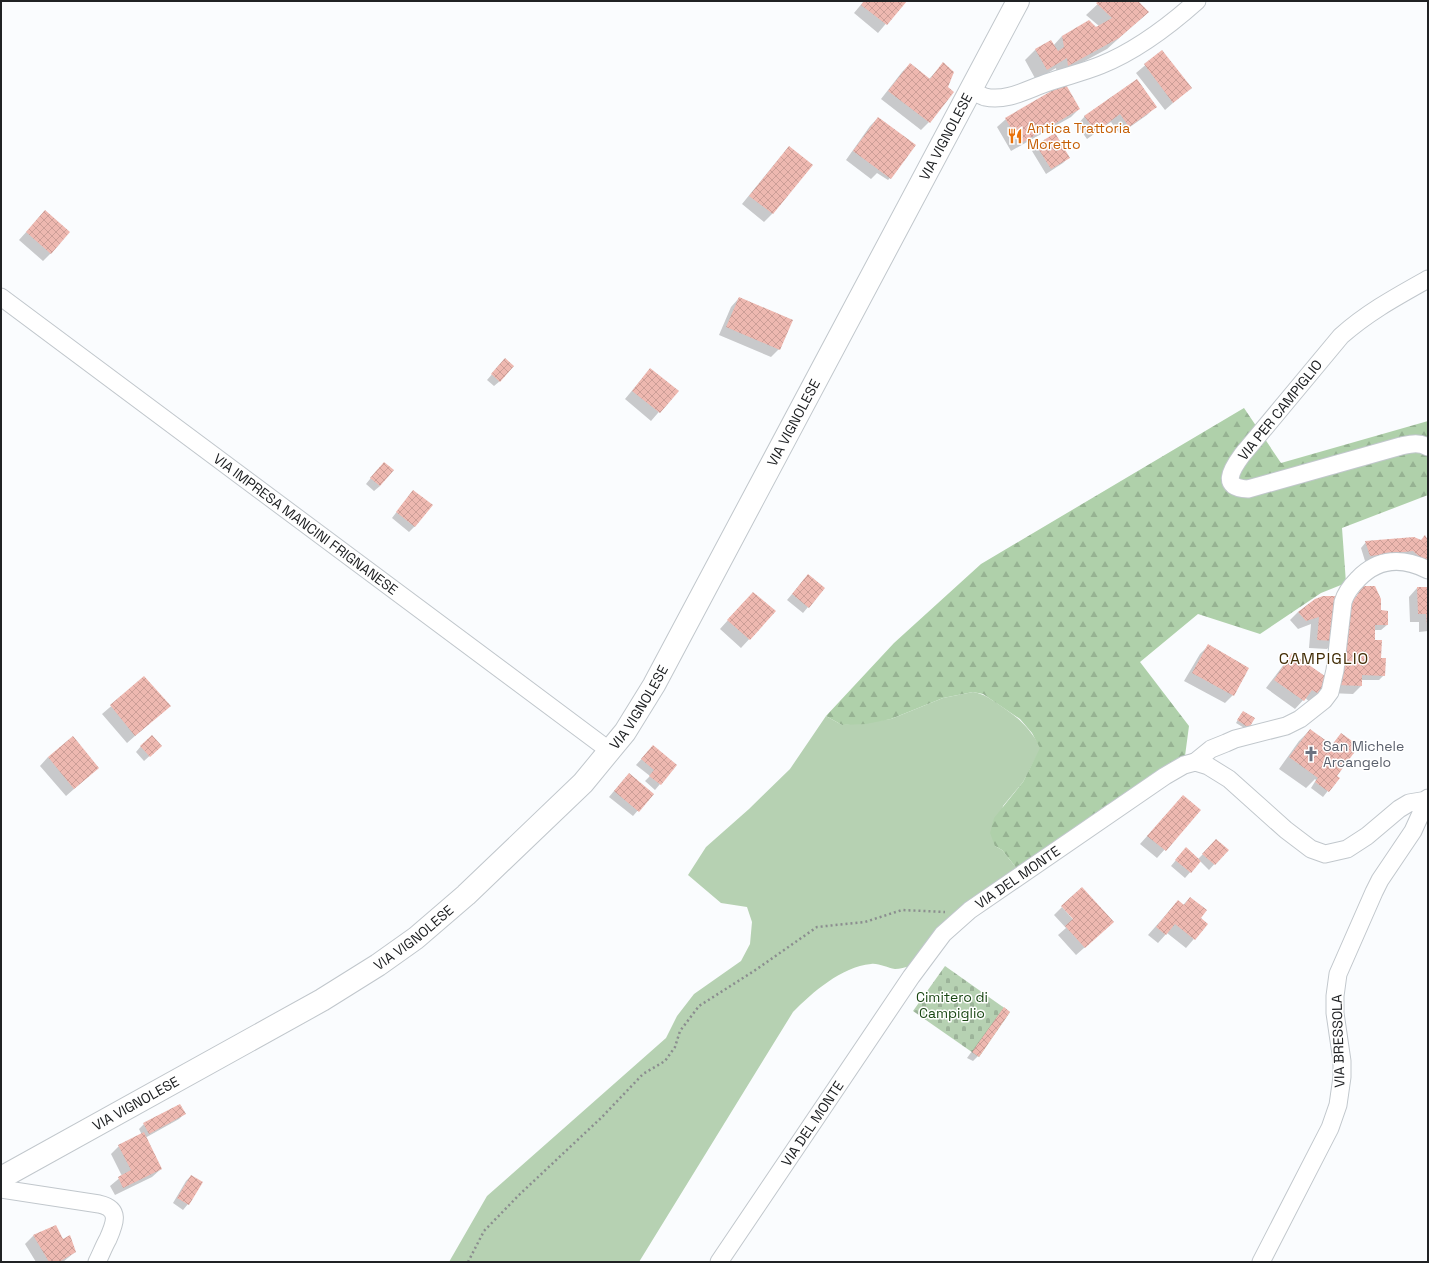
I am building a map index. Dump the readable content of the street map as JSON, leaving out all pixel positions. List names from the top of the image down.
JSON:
{
  "streets": {
    "main road": ["VIA VIGNOLESE"],
    "street": [
      "VIA PER CAMPIGLIO",
      "VIA IMPRESA MANCINI FRIGNANESE",
      "VIA DEL MONTE",
      "VIA BRESSOLA"
    ]
  },
  "crossings": [
    ["VIA VIGNOLESE", "VIA IMPRESA MANCINI FRIGNANESE"]
  ],
  "districts": ["CAMPIGLIO"],
  "parks": ["Cimitero di Campiglio"],
  "places": {
    "restaurant": ["Antica Trattoria Moretto"],
    "church": ["San Michele Arcangelo"]
  }
}
